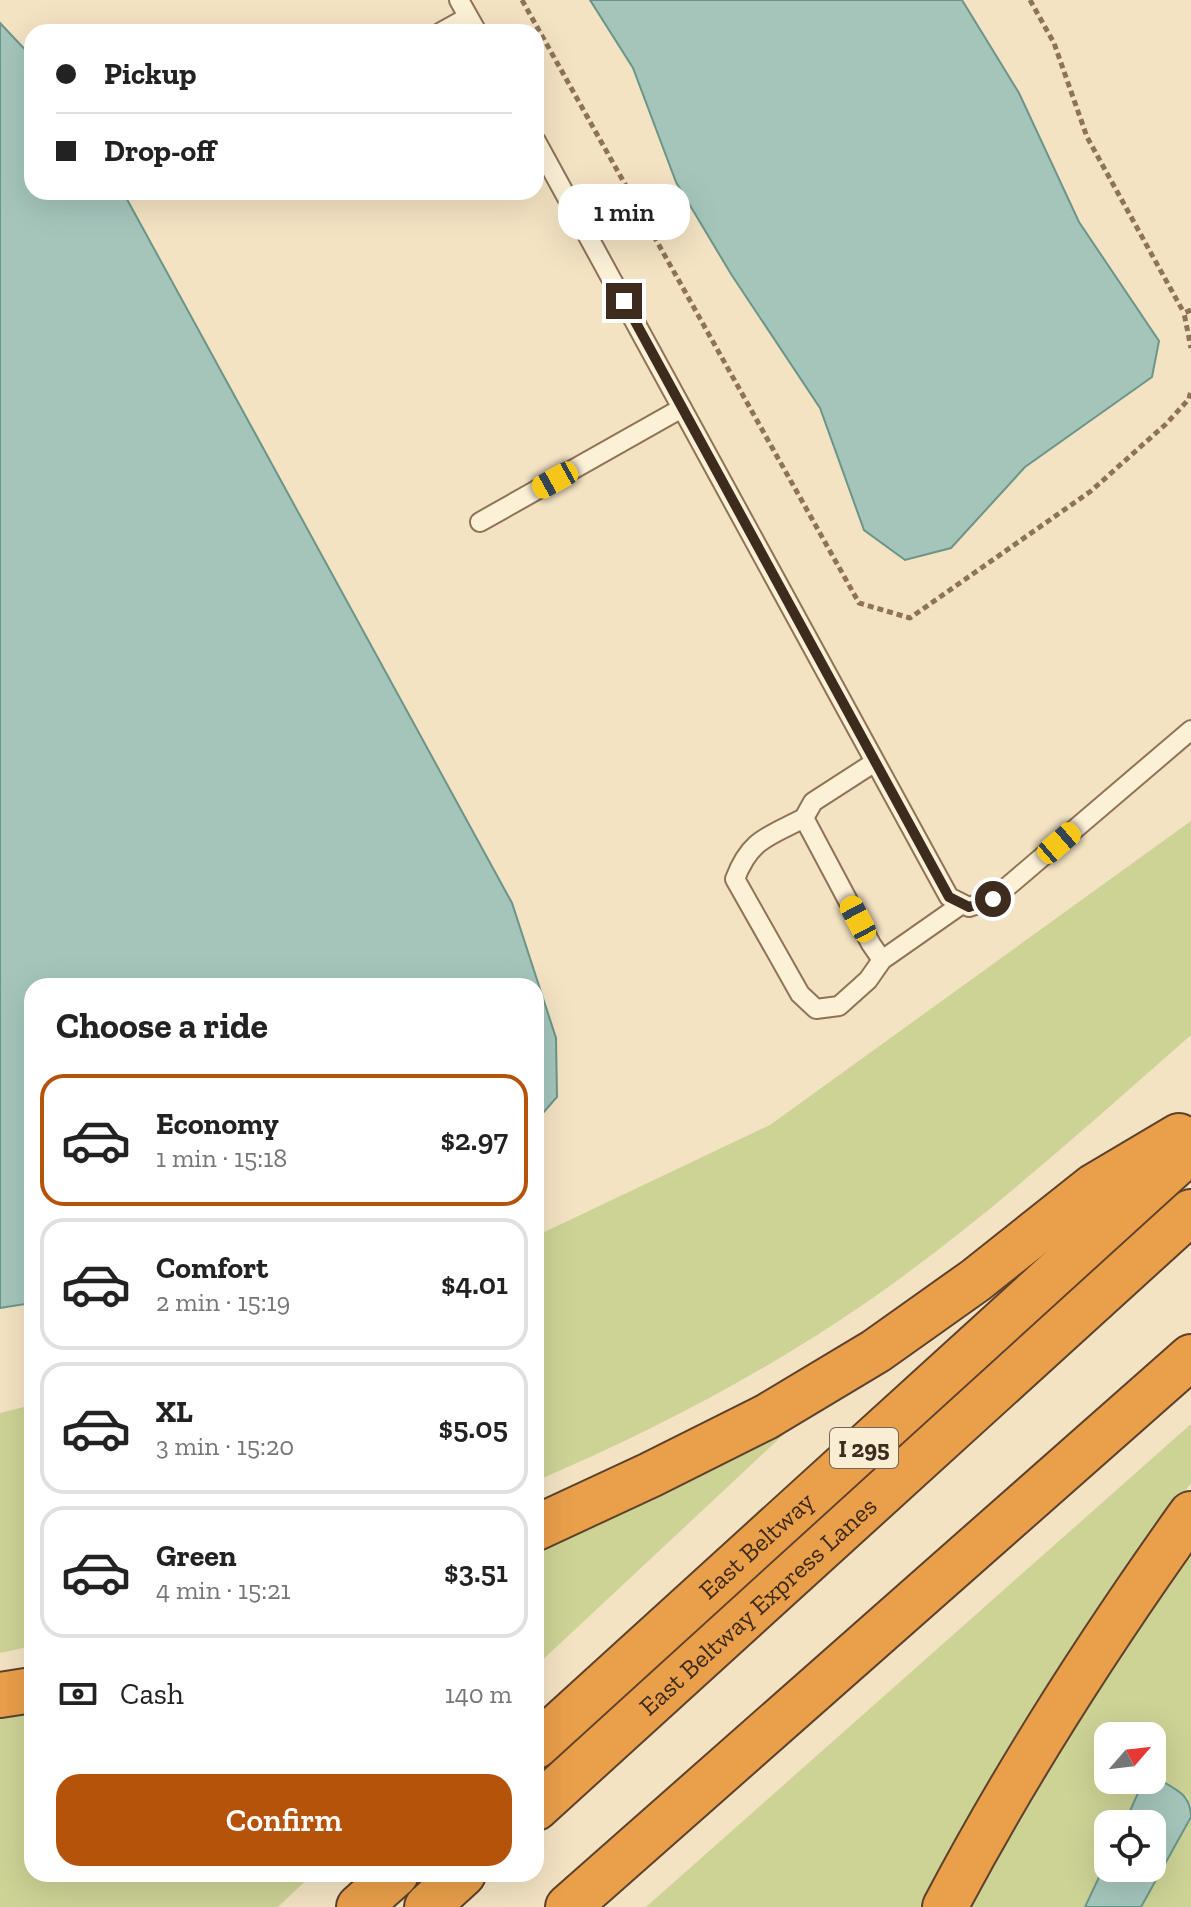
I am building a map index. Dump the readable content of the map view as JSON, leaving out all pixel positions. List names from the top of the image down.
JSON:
{
  "streets": {
    "highway": ["I 295", "East Beltway", "East Beltway Express Lanes"]
  },
  "north": "top right",
  "page": {
    "banner": ["Pickup", "Drop-off"],
    "bubble": "1 min",
    "heading": "Choose a ride",
    "list": [
      {
        "name": "Economy",
        "note": "1 min · 15:18",
        "value": "$2.97"
      },
      {
        "name": "Comfort",
        "note": "2 min · 15:19",
        "value": "$4.01"
      },
      {
        "name": "XL",
        "note": "3 min · 15:20",
        "value": "$5.05"
      },
      {
        "name": "Green",
        "note": "4 min · 15:21",
        "value": "$3.51"
      }
    ],
    "pay": ["Cash", "140 m"],
    "buttons": "Confirm"
  }
}
